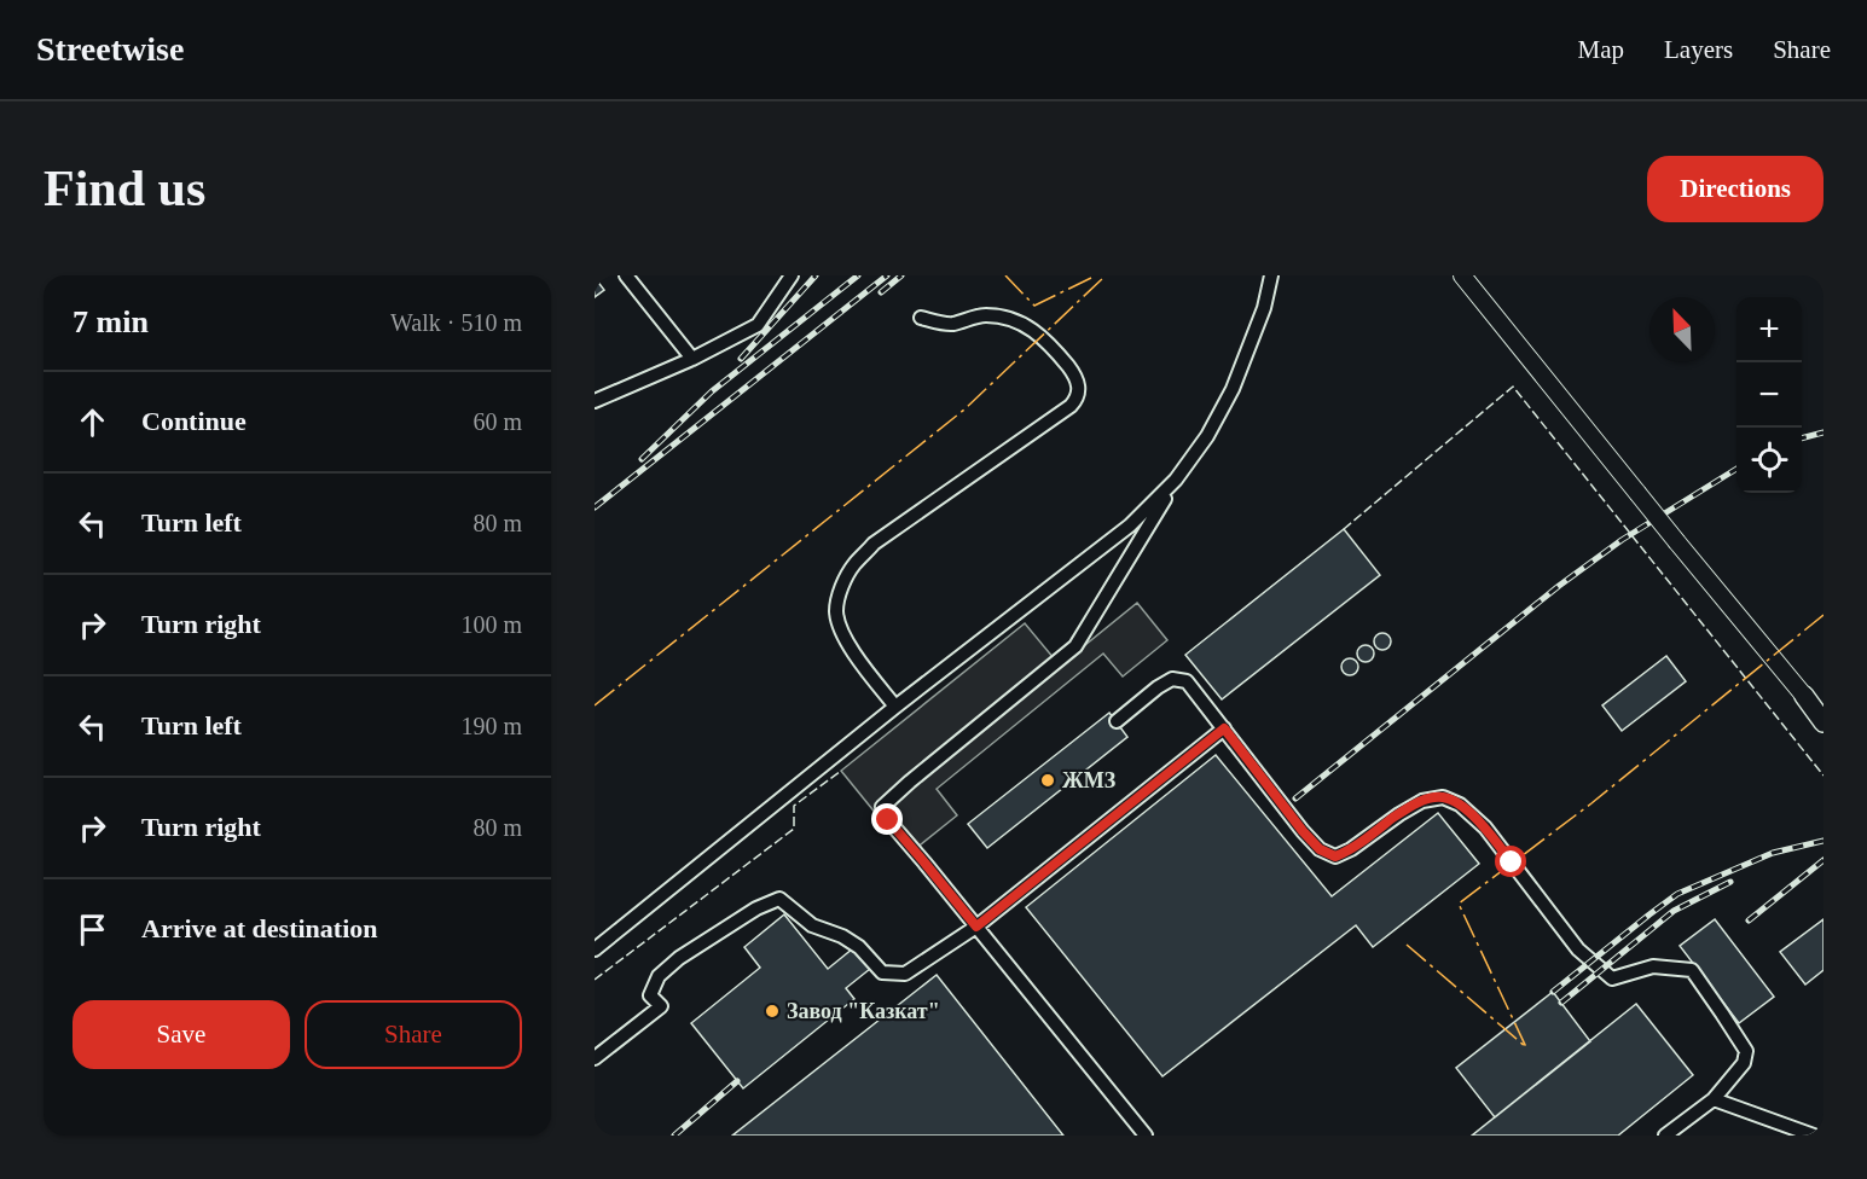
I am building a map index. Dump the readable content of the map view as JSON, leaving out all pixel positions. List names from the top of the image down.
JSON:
{
  "places": ["ЖМЗ", "Завод \"Казкат\""],
  "north": "top left",
  "page": {
    "header": "Streetwise",
    "nav": ["Map", "Layers", "Share"],
    "buttons": [
      "Directions",
      ["Save", "Share"]
    ],
    "title": "Find us",
    "heading": ["7 min", "Walk · 510 m"],
    "map_buttons": ["+", "−"],
    "list": [
      ["Continue", "60 m"],
      ["Turn left", "80 m"],
      ["Turn right", "100 m"],
      ["Turn left", "190 m"],
      ["Turn right", "80 m"],
      "Arrive at destination"
    ]
  }
}
